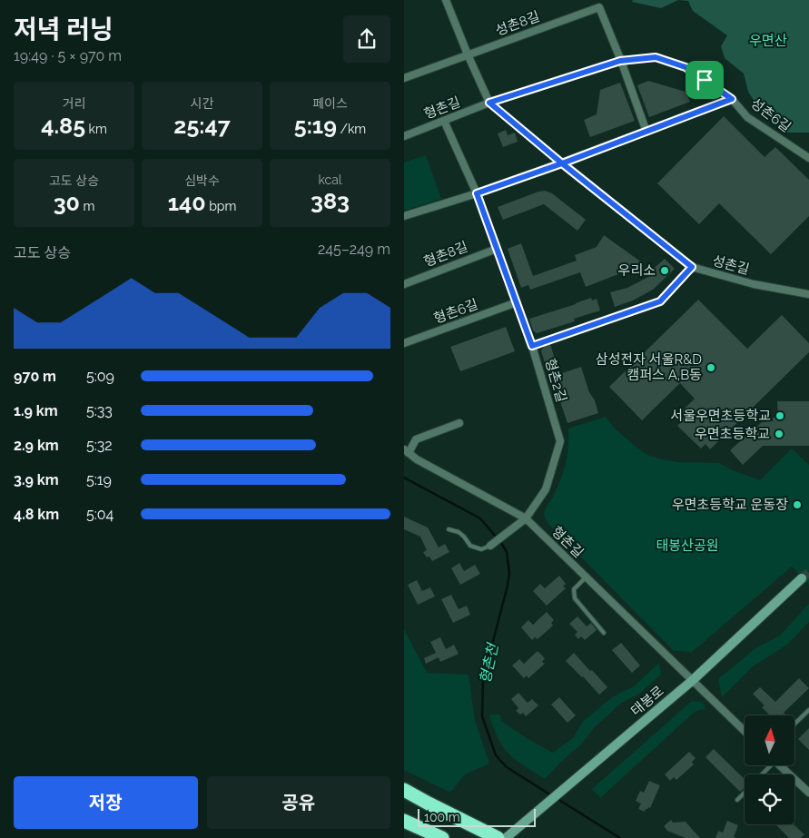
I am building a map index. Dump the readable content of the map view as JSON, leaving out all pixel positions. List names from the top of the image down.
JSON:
{
  "streets": {
    "street": [
      "성촌8길",
      "형촌길",
      "성촌6길",
      "형촌8길",
      "성촌길",
      "형촌6길",
      "형촌2길",
      "태봉로"
    ]
  },
  "crossings": [
    ["성촌8길", "성촌6길"],
    ["성촌8길", "성촌길"],
    ["형촌길", "성촌6길"],
    ["형촌길", "성촌길"],
    ["형촌길", "형촌2길"],
    ["형촌길", "태봉로"],
    ["성촌6길", "성촌길"],
    ["형촌8길", "형촌2길"],
    ["형촌6길", "형촌2길"]
  ],
  "water": ["형촌천"],
  "parks": ["우면산", "태봉산공원"],
  "places": [
    "우리소",
    "삼성전자 서울R&D 캠퍼스 A,B동",
    "서울우면초등학교",
    "우면초등학교",
    "우면초등학교 운동장"
  ],
  "scale_bar": "100 m",
  "north": "top",
  "page": {
    "heading": ["저녁 러닝", "19:49 · 5 × 970 m"],
    "stats": [
      ["거리", "4.85 km"],
      ["시간", "25:47"],
      ["페이스", "5:19 /km"],
      ["고도 상승", "30 m"],
      ["심박수", "140 bpm"],
      ["kcal", "383"]
    ],
    "chart": ["고도 상승", "245–249 m"],
    "list": [
      {
        "name": "970 m",
        "note": "5:09"
      },
      {
        "name": "1.9 km",
        "note": "5:33"
      },
      {
        "name": "2.9 km",
        "note": "5:32"
      },
      {
        "name": "3.9 km",
        "note": "5:19"
      },
      {
        "name": "4.8 km",
        "note": "5:04"
      }
    ],
    "buttons": ["저장", "공유"],
    "scale": "100 m"
  }
}
